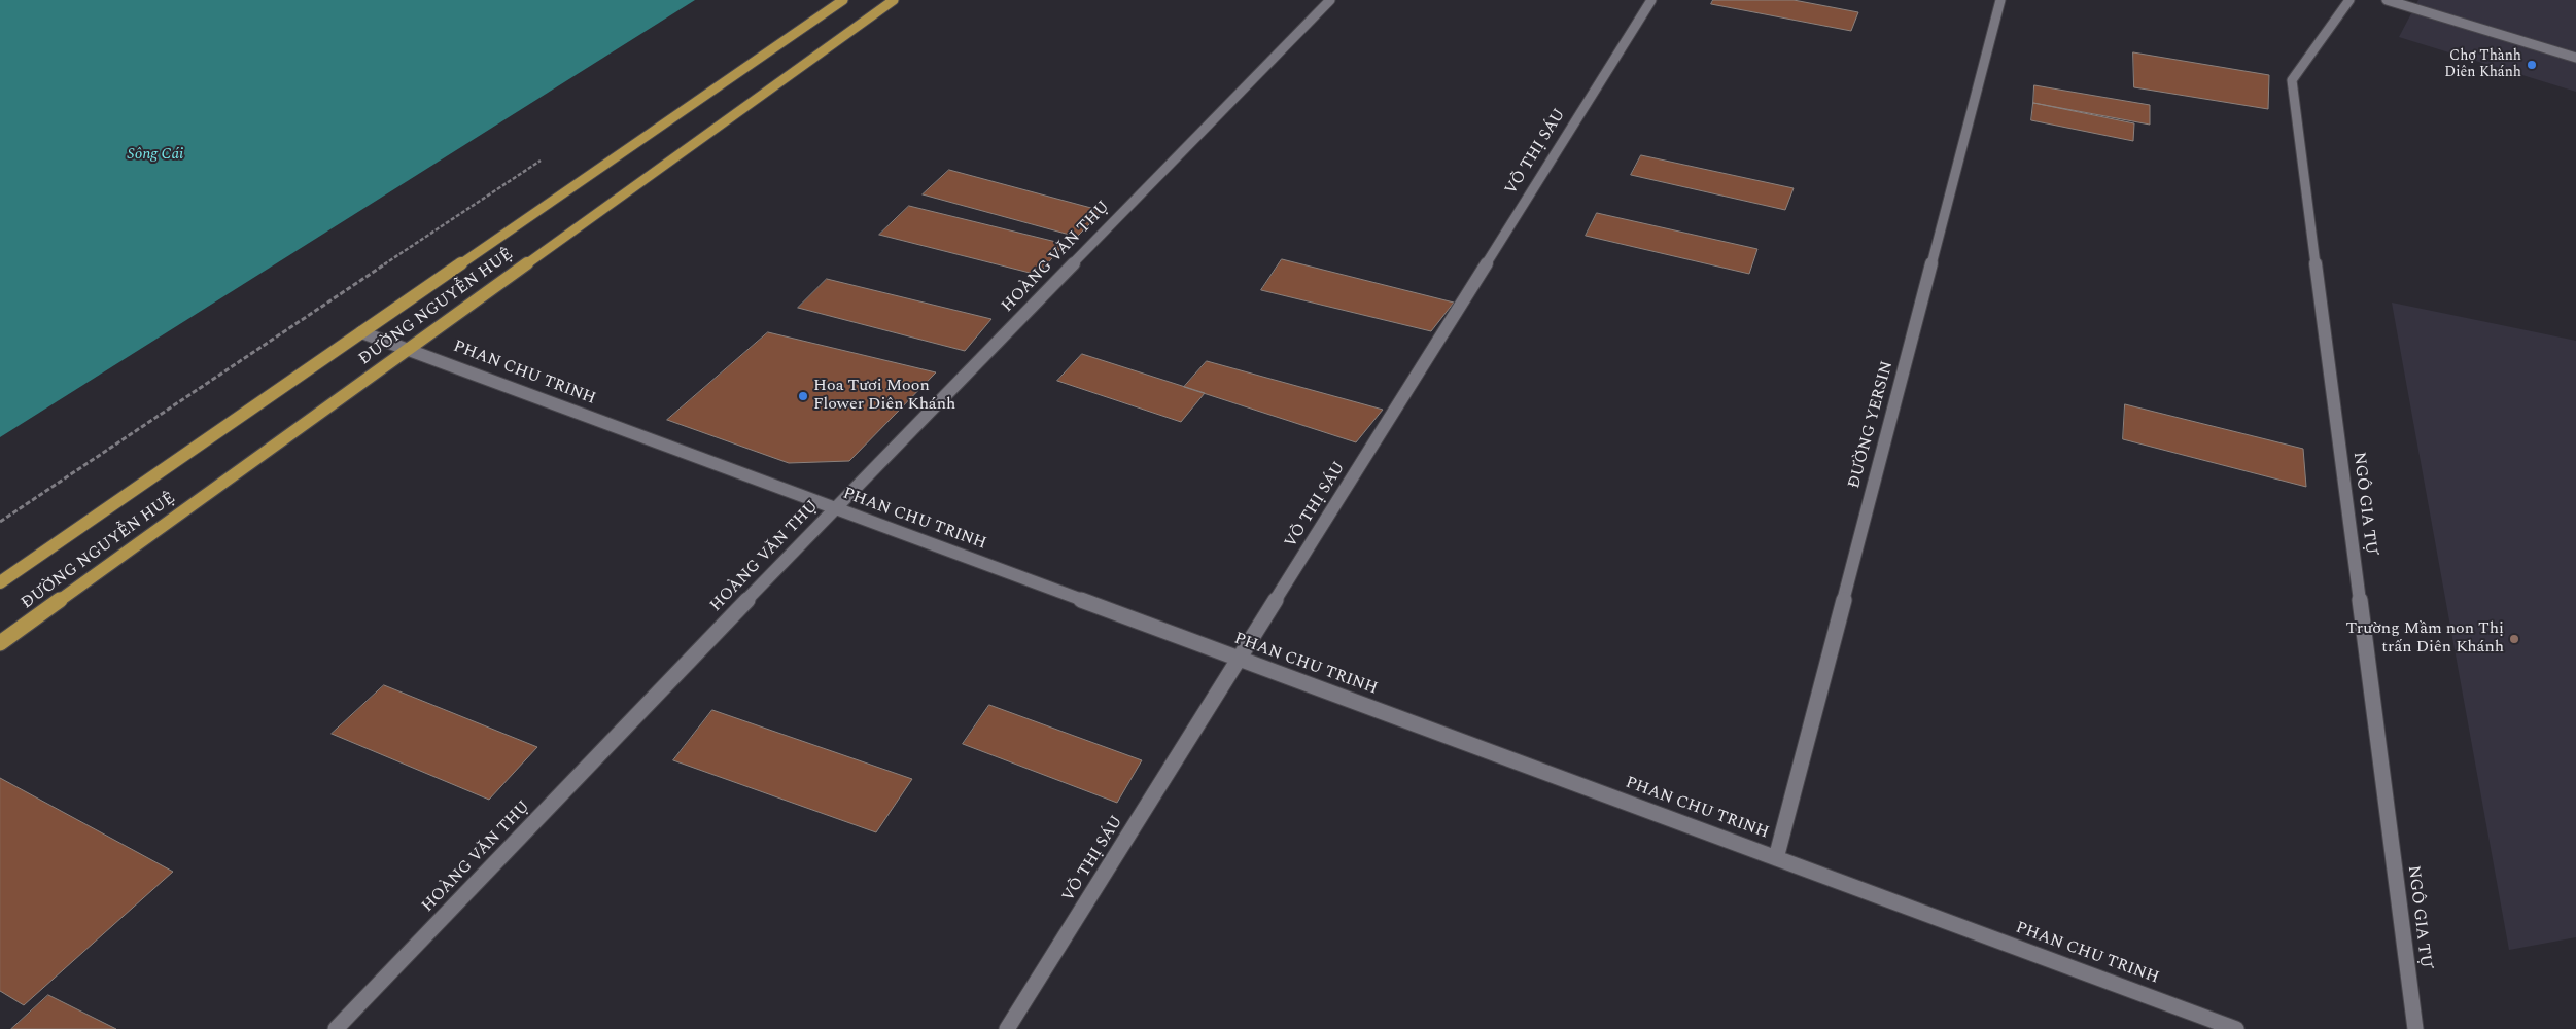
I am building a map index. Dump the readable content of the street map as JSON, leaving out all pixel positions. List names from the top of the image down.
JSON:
{
  "streets": {
    "main road": ["ĐƯỜNG NGUYỄN HUỆ"],
    "street": [
      "VÕ THỊ SÁU",
      "HOÀNG VĂN THỤ",
      "PHAN CHU TRINH",
      "ĐƯỜNG YERSIN",
      "NGÔ GIA TỰ"
    ]
  },
  "crossings": [
    ["VÕ THỊ SÁU", "PHAN CHU TRINH"],
    ["HOÀNG VĂN THỤ", "PHAN CHU TRINH"],
    ["ĐƯỜNG NGUYỄN HUỆ", "PHAN CHU TRINH"],
    ["PHAN CHU TRINH", "ĐƯỜNG YERSIN"]
  ],
  "water": ["Sông Cái"],
  "places": ["Chợ Thành Diên Khánh", "Hoa Tươi Moon Flower Diên Khánh", "Trường Mầm non Thị trấn Diên Khánh"]
}
